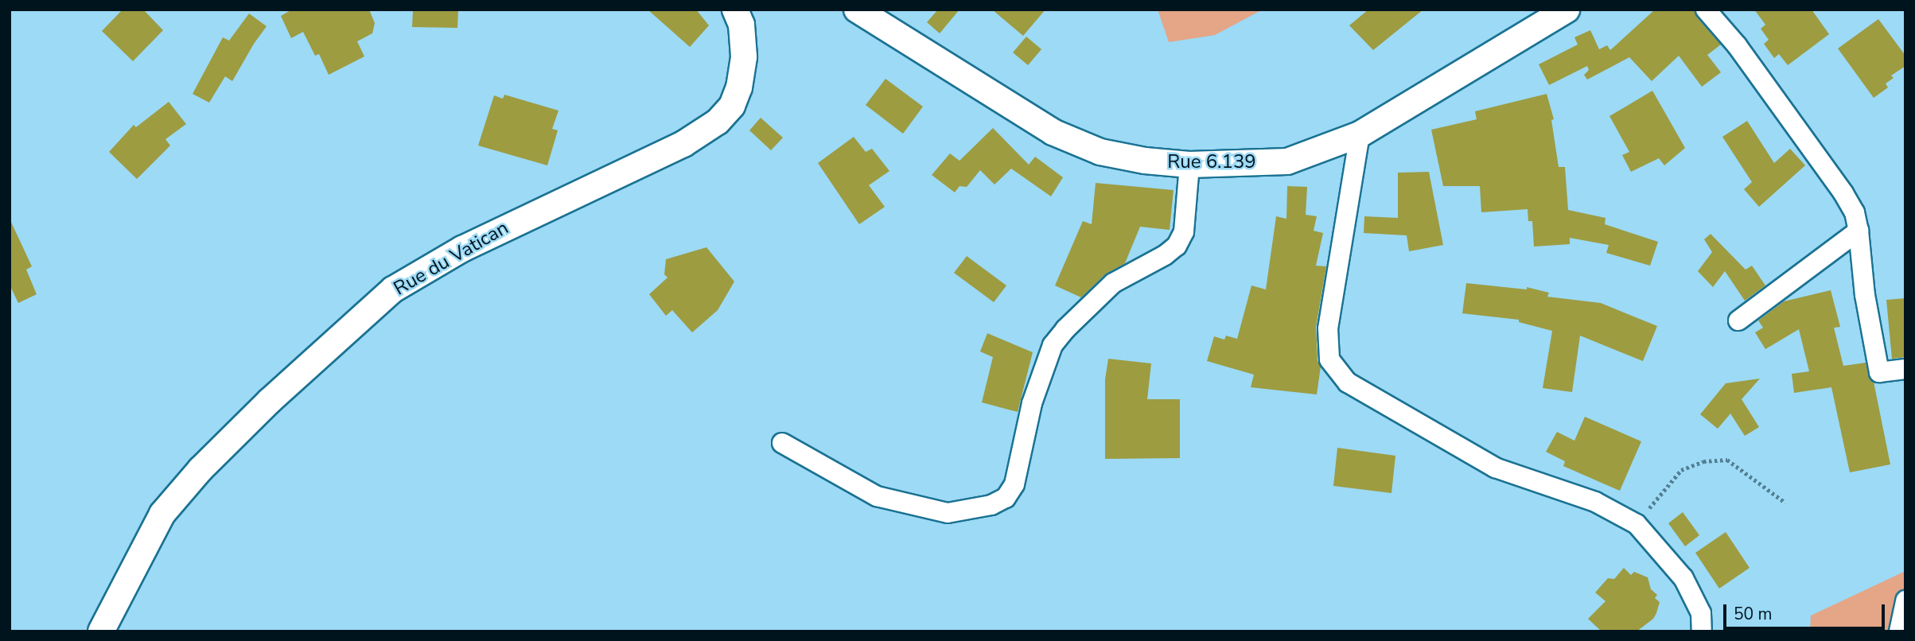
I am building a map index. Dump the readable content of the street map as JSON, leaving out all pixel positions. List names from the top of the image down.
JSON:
{
  "streets": {
    "street": ["Rue 6.139", "Rue du Vatican"]
  },
  "scale_bar": "50 m"
}
